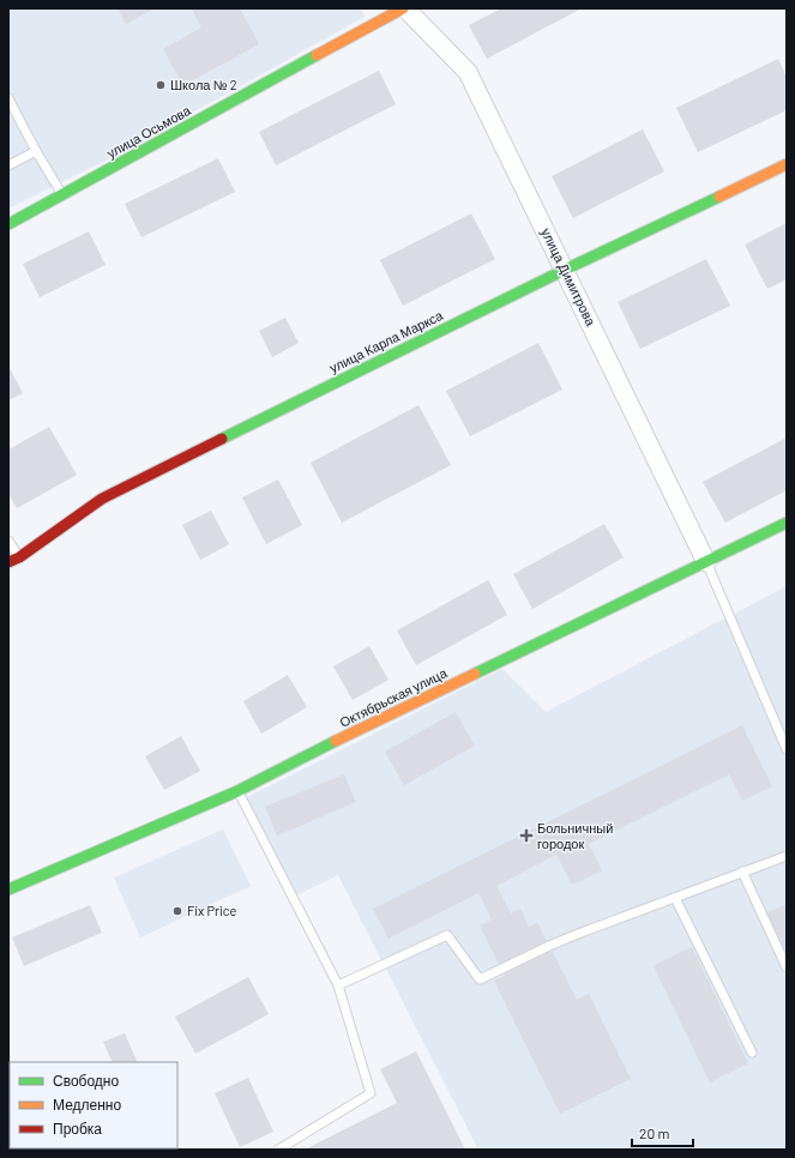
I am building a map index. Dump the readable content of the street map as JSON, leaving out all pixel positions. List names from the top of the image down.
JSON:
{
  "streets": {
    "street": [
      "улица Осьмова",
      "улица Димитрова",
      "улица Карла Маркса",
      "Октябрьская улица"
    ]
  },
  "crossings": [
    ["улица Осьмова", "улица Димитрова"],
    ["улица Димитрова", "улица Карла Маркса"],
    ["улица Димитрова", "Октябрьская улица"]
  ],
  "places": {
    "other": ["Школа № 2", "Fix Price"],
    "health": ["Больничный городок"]
  },
  "legend": ["Свободно", "Медленно", "Пробка"],
  "scale_bar": "20 m"
}
